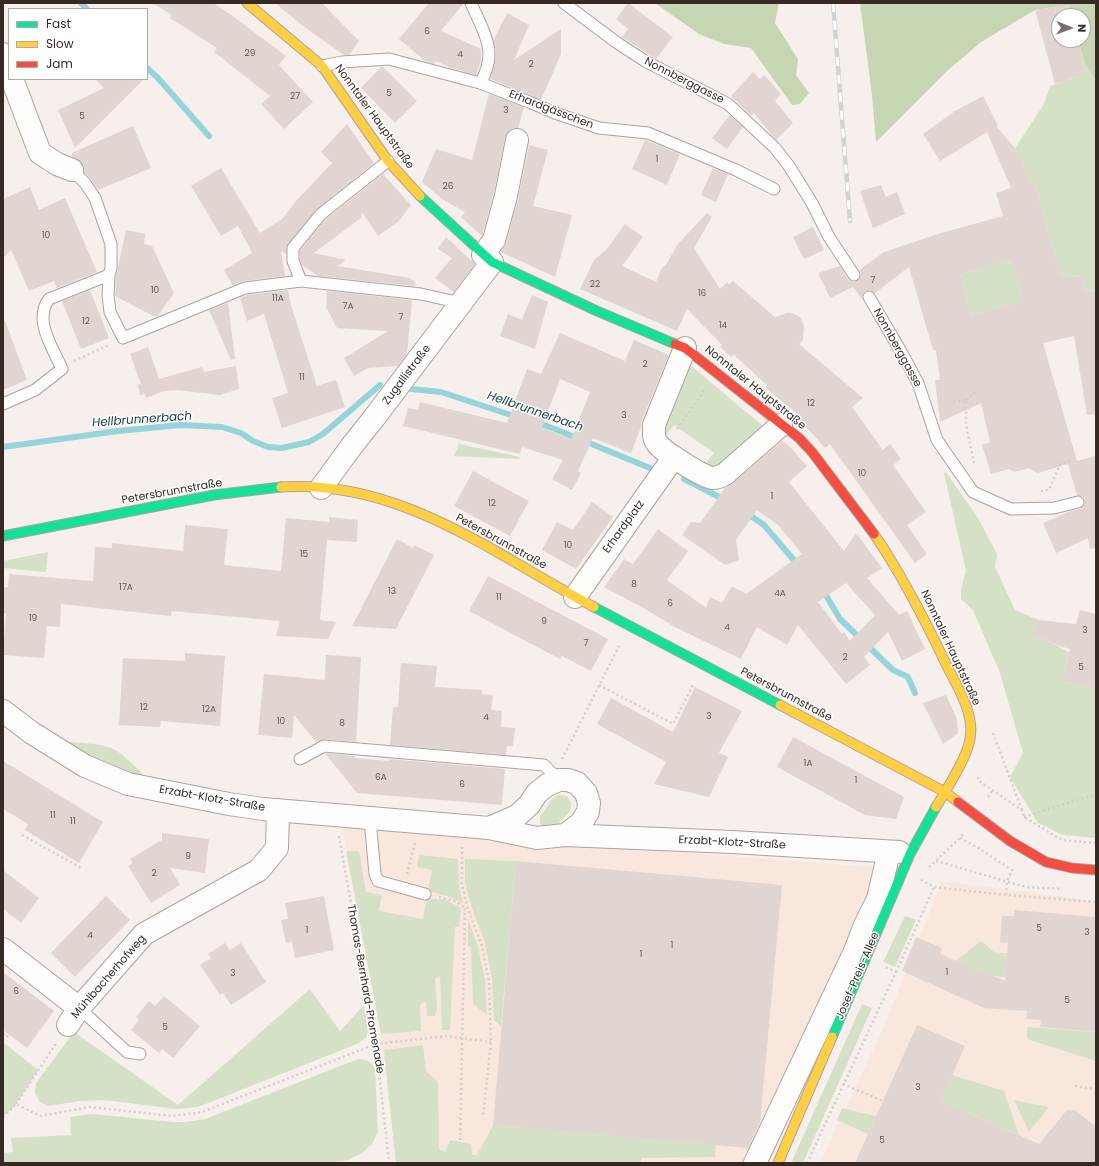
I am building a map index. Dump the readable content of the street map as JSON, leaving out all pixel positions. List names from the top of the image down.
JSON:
{
  "streets": {
    "street": [
      "Nonntaler Hauptstraße",
      "Zugallistraße",
      "Petersbrunnstraße",
      "Erhardplatz",
      "Erzabt-Klotz-Straße",
      "Josef-Preis-Allee",
      "Mühlbacherhofweg"
    ],
    "lane": ["Nonnberggasse", "Erhardgässchen"],
    "path": ["Thomas-Bernhard-Promenade"]
  },
  "crossings": [
    ["Erhardgässchen", "Nonntaler Hauptstraße"],
    ["Nonntaler Hauptstraße", "Zugallistraße"],
    ["Nonntaler Hauptstraße", "Petersbrunnstraße"],
    ["Nonntaler Hauptstraße", "Josef-Preis-Allee"],
    ["Zugallistraße", "Petersbrunnstraße"],
    ["Petersbrunnstraße", "Erhardplatz"],
    ["Petersbrunnstraße", "Josef-Preis-Allee"],
    ["Erzabt-Klotz-Straße", "Josef-Preis-Allee"],
    ["Erzabt-Klotz-Straße", "Mühlbacherhofweg"],
    ["Erzabt-Klotz-Straße", "Thomas-Bernhard-Promenade"]
  ],
  "water": ["Hellbrunnerbach"],
  "house_numbers": [
    "6",
    "29",
    "4",
    "2",
    "5",
    "27",
    "3",
    "5",
    "1",
    "26",
    "10",
    "7",
    "22",
    "10",
    "16",
    "11A",
    "7A",
    "7",
    "12",
    "14",
    "2",
    "11",
    "12",
    "3",
    "10",
    "1",
    "12",
    "10",
    "15",
    "8",
    "17A",
    "13",
    "4A",
    "11",
    "6",
    "19",
    "9",
    "4",
    "3",
    "7",
    "2",
    "5",
    "12",
    "12A",
    "3",
    "4",
    "10",
    "8",
    "1A",
    "6A",
    "1",
    "6",
    "11",
    "11",
    "9",
    "2",
    "5",
    "1",
    "3",
    "4",
    "1",
    "1",
    "1",
    "3",
    "6",
    "5",
    "5",
    "3",
    "5"
  ],
  "legend": ["Fast", "Slow", "Jam"],
  "north": "right"
}
